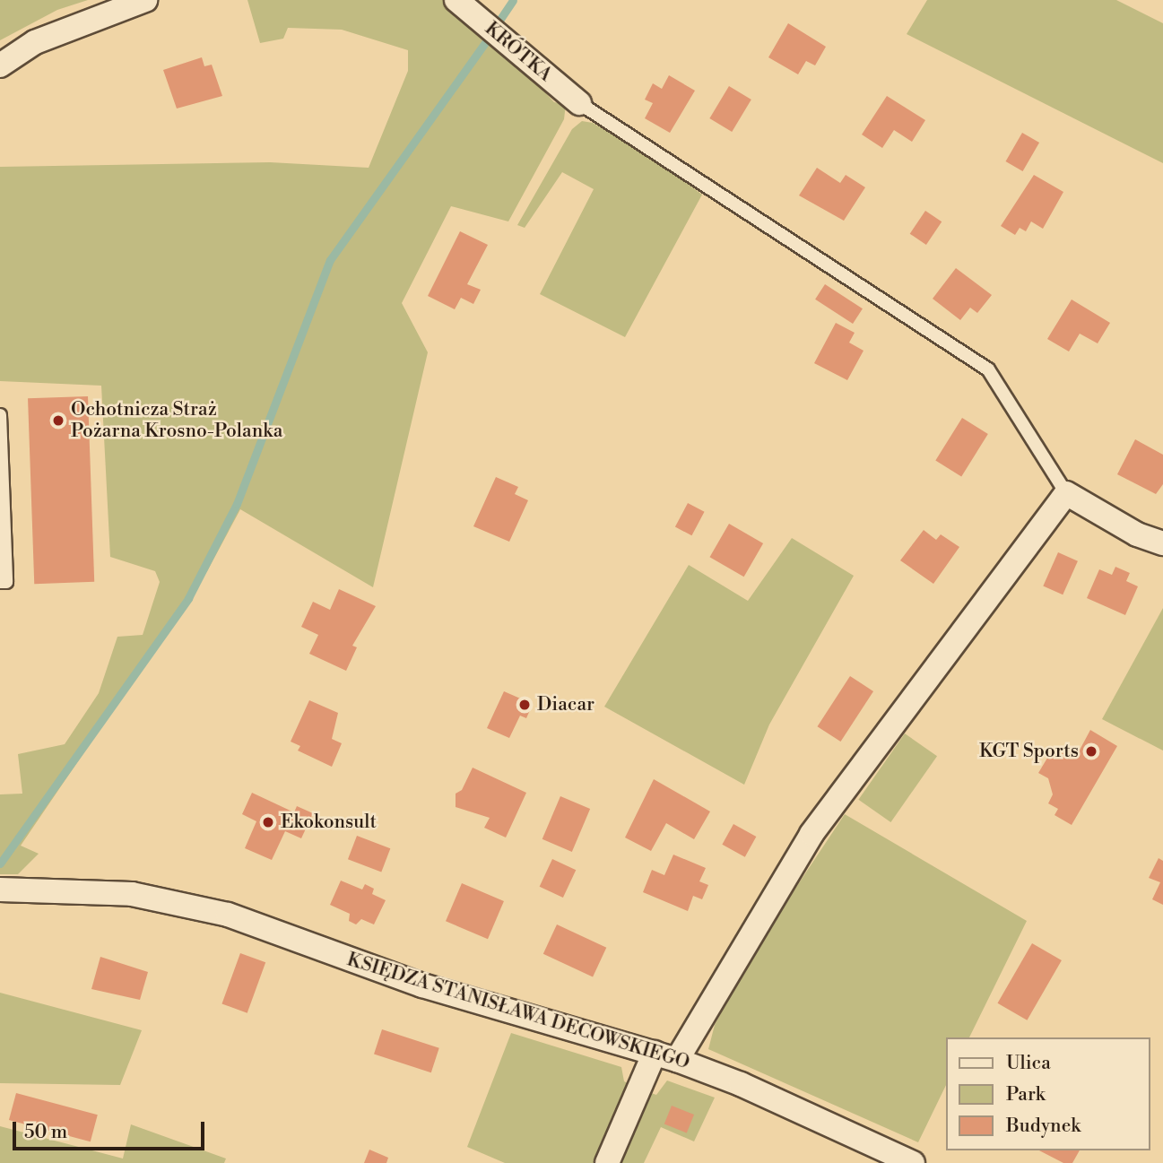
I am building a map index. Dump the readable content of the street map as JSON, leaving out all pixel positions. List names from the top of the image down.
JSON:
{
  "streets": {
    "street": ["KRÓTKA", "KSIĘDZA STANISŁAWA DECOWSKIEGO"]
  },
  "places": [
    "Ochotnicza Straż Pożarna Krosno-Polanka",
    "Diacar",
    "KGT Sports",
    "Ekokonsult"
  ],
  "legend": ["Ulica", "Park", "Budynek"],
  "scale_bar": "50 m"
}
